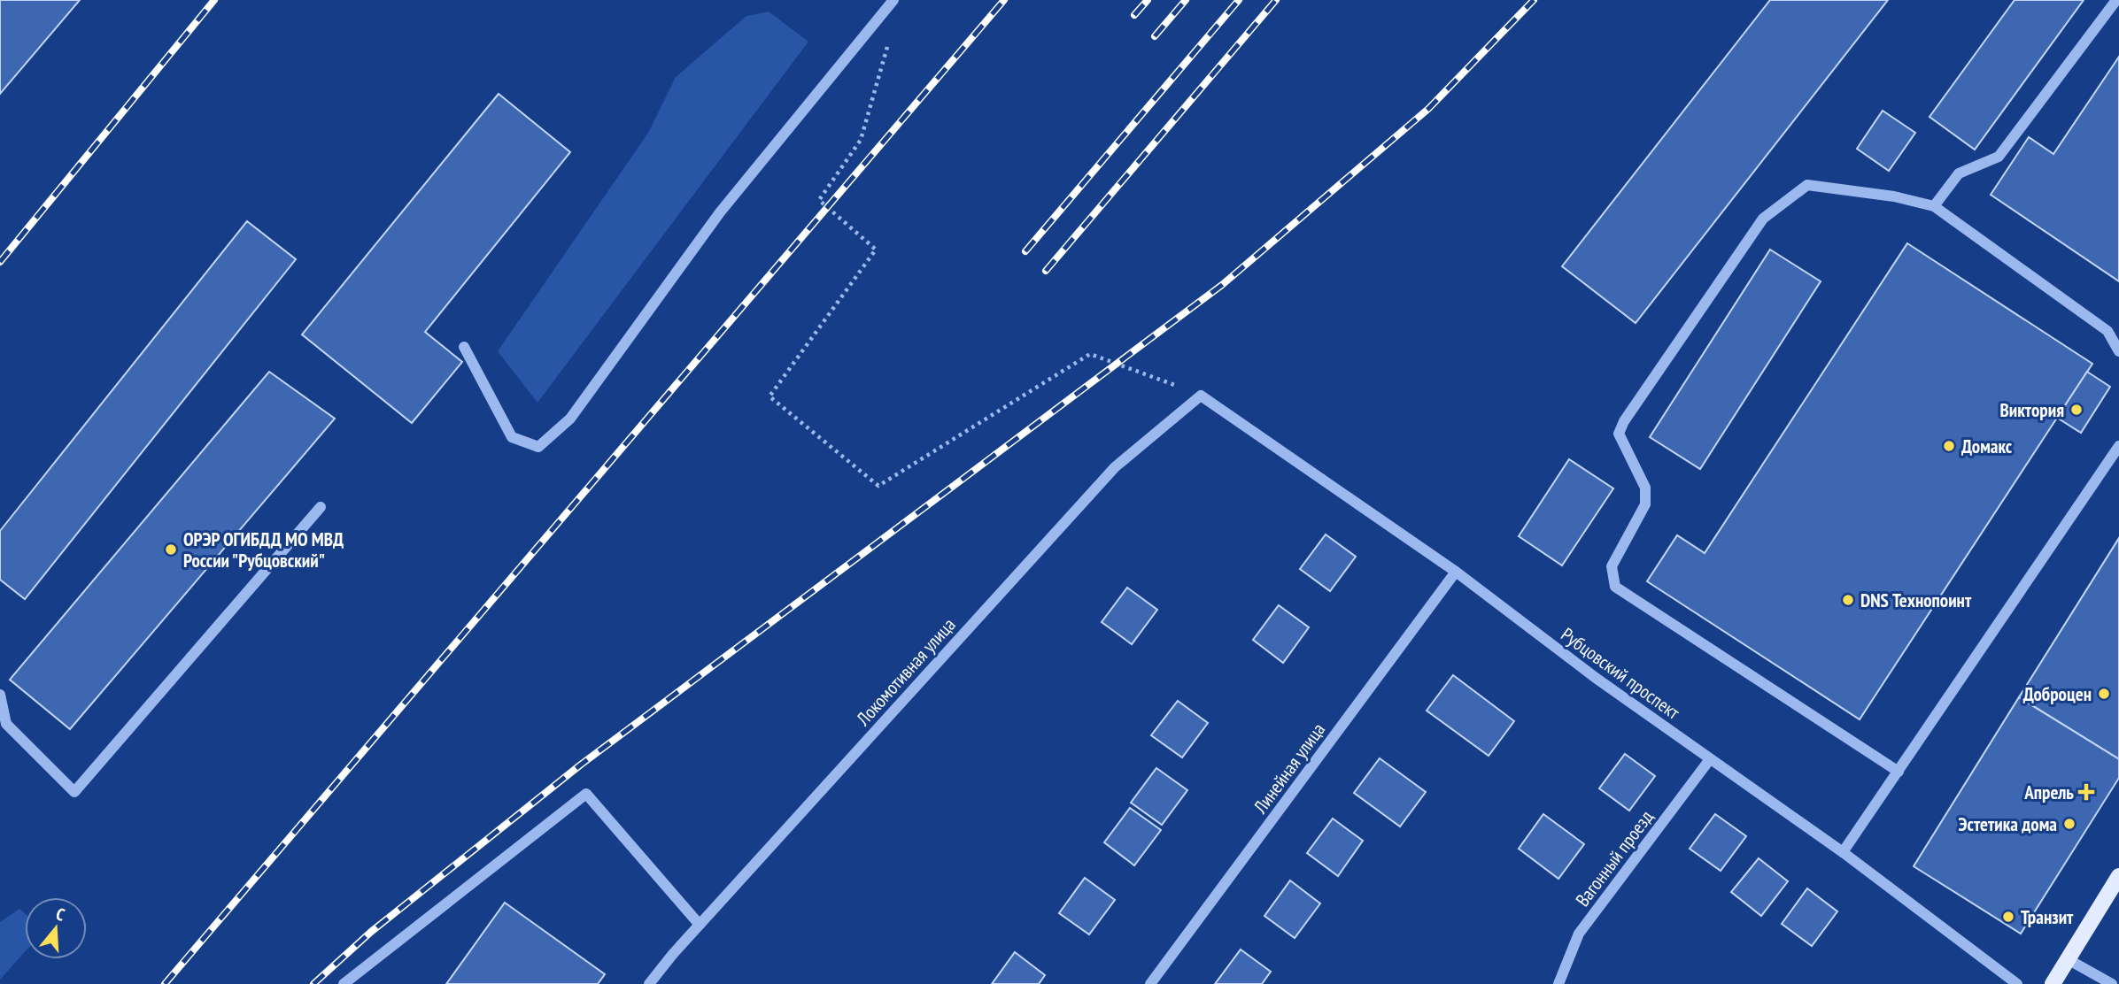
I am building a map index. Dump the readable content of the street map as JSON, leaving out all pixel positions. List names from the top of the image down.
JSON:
{
  "streets": {
    "street": [
      "Локомотивная улица",
      "Рубцовский проспект",
      "Линейная улица",
      "Вагонный проезд"
    ]
  },
  "crossings": [
    ["Локомотивная улица", "Рубцовский проспект"],
    ["Рубцовский проспект", "Линейная улица"],
    ["Рубцовский проспект", "Вагонный проезд"]
  ],
  "places": {
    "other": [
      "Виктория",
      "Домакс",
      "ОРЭР ОГИБДД МО МВД России \"Рубцовский\"",
      "DNS Технопоинт",
      "Доброцен",
      "Эстетика дома",
      "Транзит"
    ],
    "health": ["Апрель"]
  },
  "north": "top"
}
